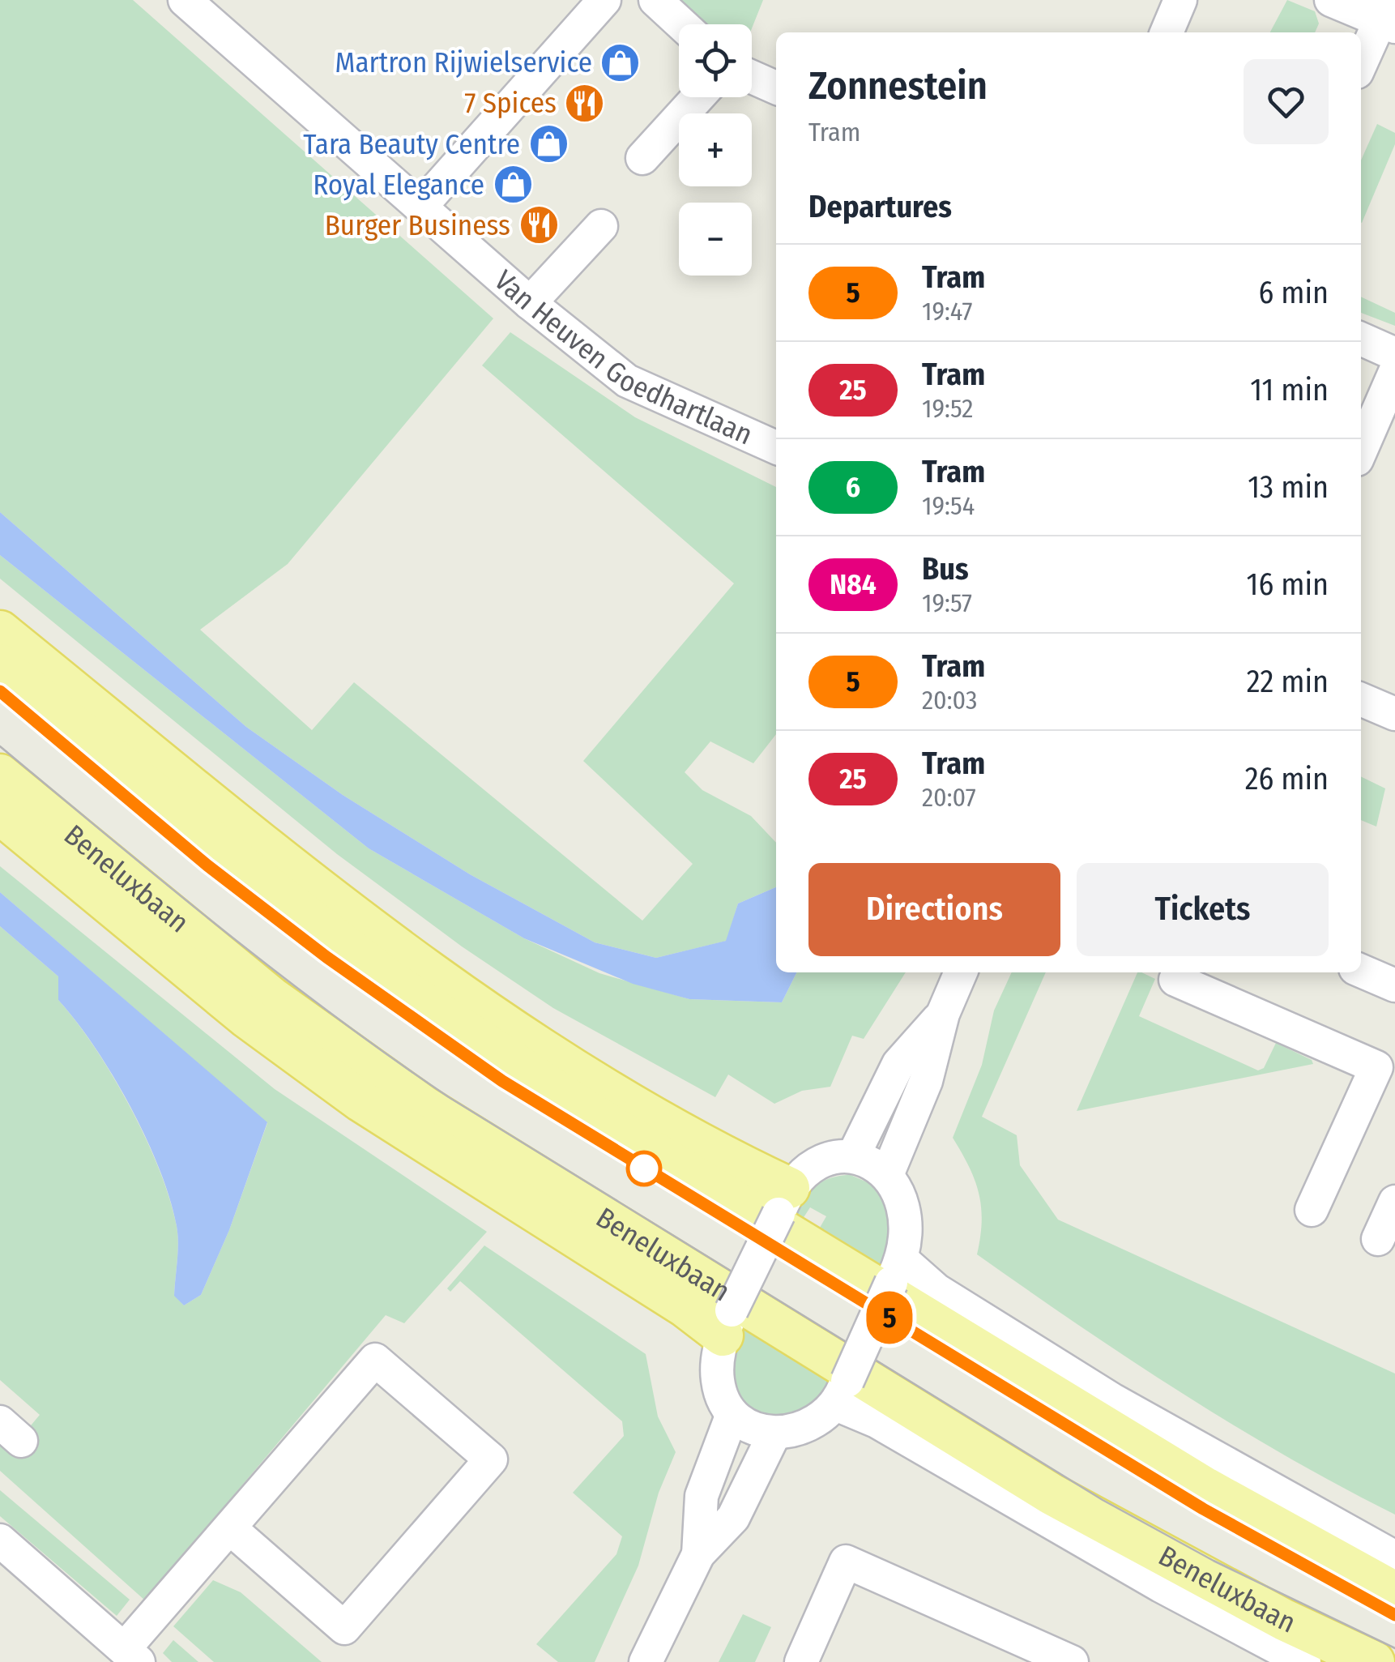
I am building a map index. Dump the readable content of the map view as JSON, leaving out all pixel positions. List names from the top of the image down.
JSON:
{
  "streets": {
    "main road": ["Beneluxbaan"],
    "street": ["Van Heuven Goedhartlaan"]
  },
  "places": {
    "shop": ["Martron Rijwielservice", "Tara Beauty Centre", "Royal Elegance"],
    "restaurant": ["7 Spices", "Burger Business"]
  },
  "lines": ["tram line 5"],
  "page": {
    "on_map": "5",
    "map_buttons": ["+", "−"],
    "heading": [
      ["Zonnestein", "Tram"],
      "Departures"
    ],
    "list": [
      {
        "mark": "5",
        "name": "Tram",
        "note": "19:47",
        "value": "6 min"
      },
      {
        "mark": "25",
        "name": "Tram",
        "note": "19:52",
        "value": "11 min"
      },
      {
        "mark": "6",
        "name": "Tram",
        "note": "19:54",
        "value": "13 min"
      },
      {
        "mark": "N84",
        "name": "Bus",
        "note": "19:57",
        "value": "16 min"
      },
      {
        "mark": "5",
        "name": "Tram",
        "note": "20:03",
        "value": "22 min"
      },
      {
        "mark": "25",
        "name": "Tram",
        "note": "20:07",
        "value": "26 min"
      }
    ],
    "buttons": ["Directions", "Tickets"]
  }
}
